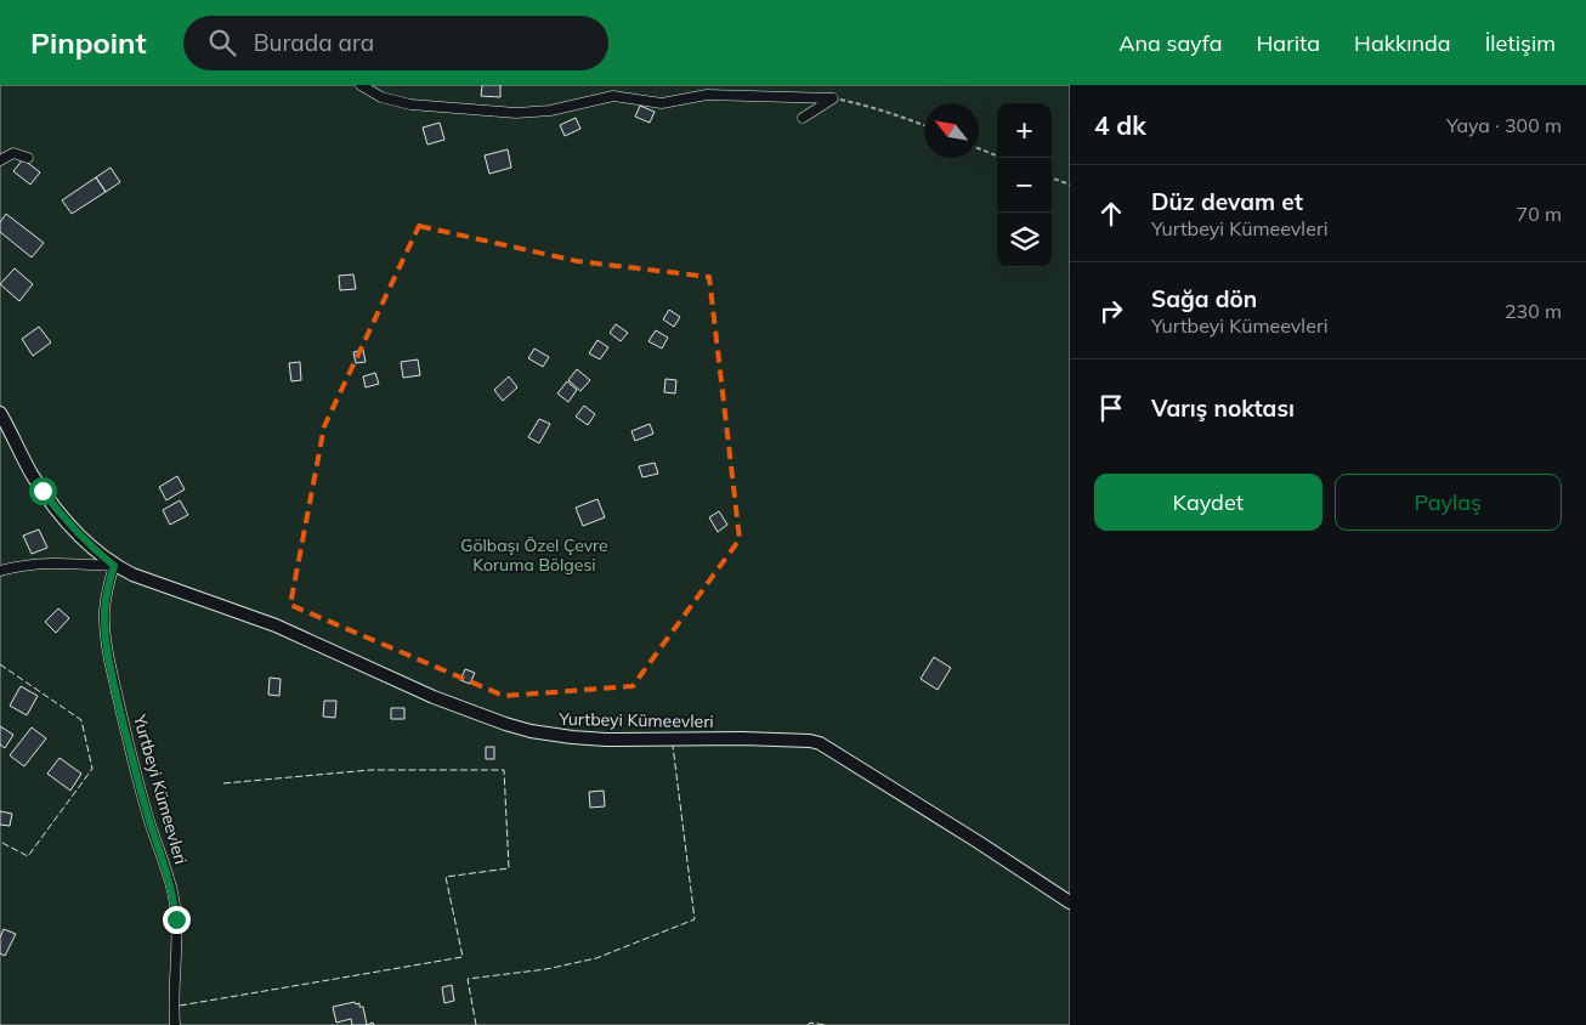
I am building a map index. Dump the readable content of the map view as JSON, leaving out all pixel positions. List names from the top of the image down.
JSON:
{
  "streets": {
    "street": ["Yurtbeyi Kümeevleri"]
  },
  "parks": ["Gölbaşı Özel Çevre Koruma Bölgesi"],
  "north": "top left",
  "page": {
    "header": "Pinpoint",
    "search": "Burada ara",
    "nav": [
      "Ana sayfa",
      "Harita",
      "Hakkında",
      "İletişim"
    ],
    "heading": ["4 dk", "Yaya · 300 m"],
    "map_buttons": ["+", "−"],
    "list": [
      ["Düz devam et", "Yurtbeyi Kümeevleri", "70 m"],
      ["Sağa dön", "Yurtbeyi Kümeevleri", "230 m"],
      "Varış noktası"
    ],
    "buttons": ["Kaydet", "Paylaş"]
  }
}
